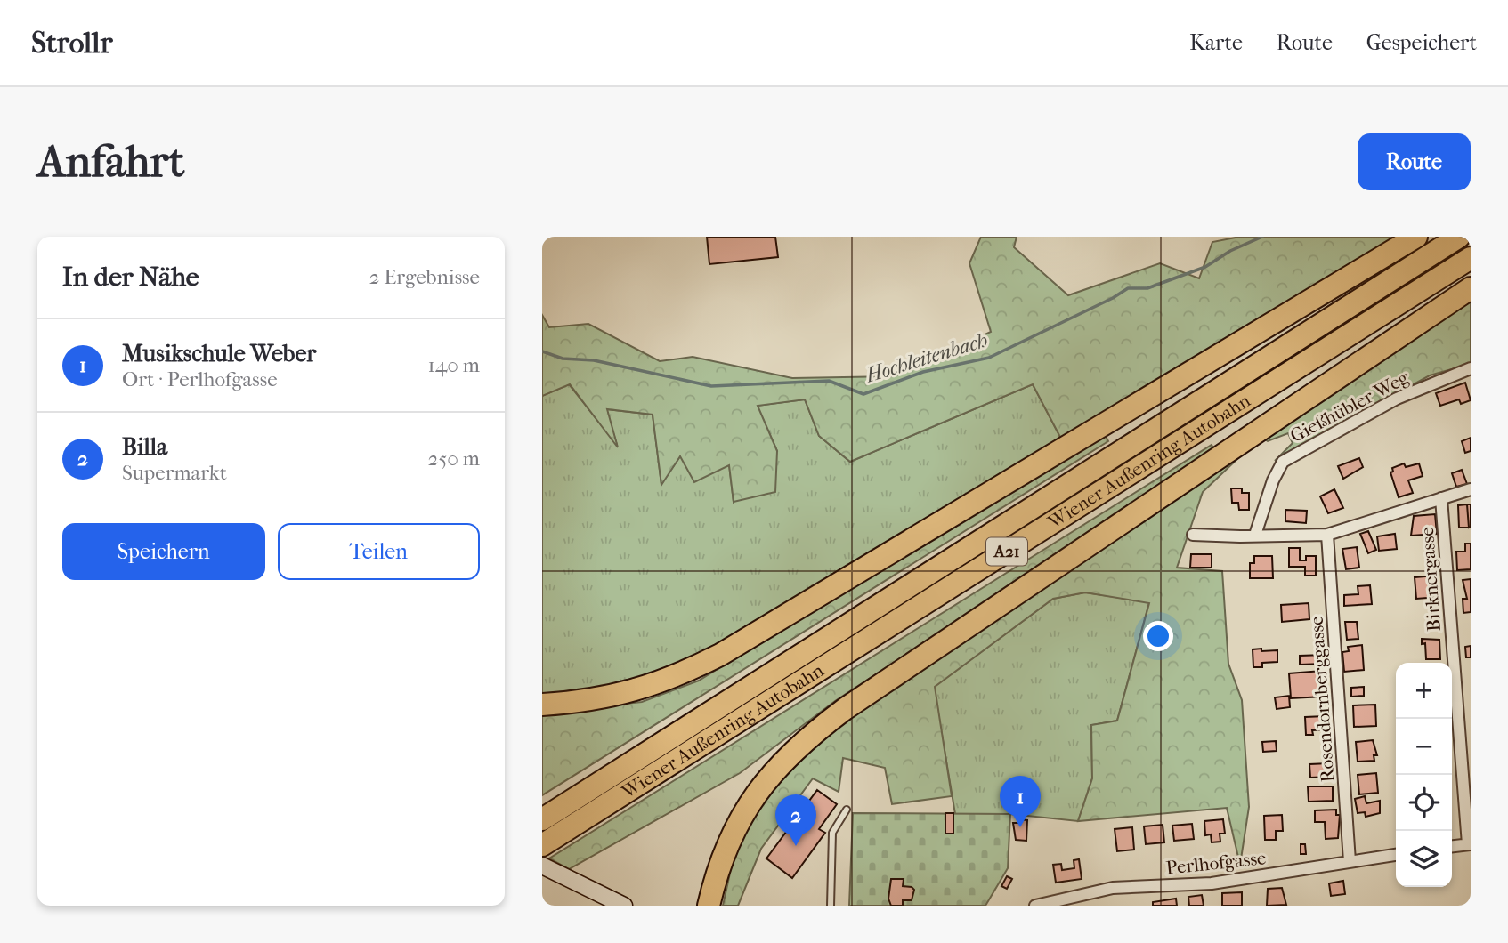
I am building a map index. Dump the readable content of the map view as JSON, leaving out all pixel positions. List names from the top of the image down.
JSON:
{
  "streets": {
    "highway": ["Wiener Außenring Autobahn", "A21"],
    "street": [
      "Gießhübler Weg",
      "Birknergasse",
      "Rosendornberggasse",
      "Perlhofgasse"
    ]
  },
  "crossings": [
    ["Rosendornberggasse", "Perlhofgasse"]
  ],
  "water": ["Hochleitenbach"],
  "page": {
    "header": "Strollr",
    "nav": ["Karte", "Route", "Gespeichert"],
    "buttons": [
      "Route",
      ["Speichern", "Teilen"]
    ],
    "title": "Anfahrt",
    "heading": ["In der Nähe", "2 Ergebnisse"],
    "list": [
      {
        "mark": "1",
        "name": "Musikschule Weber",
        "note": "Ort · Perlhofgasse",
        "value": "140 m"
      },
      {
        "mark": "2",
        "name": "Billa",
        "note": "Supermarkt",
        "value": "250 m"
      }
    ],
    "map_buttons": ["+", "−"],
    "pins": ["1", "2"]
  }
}
